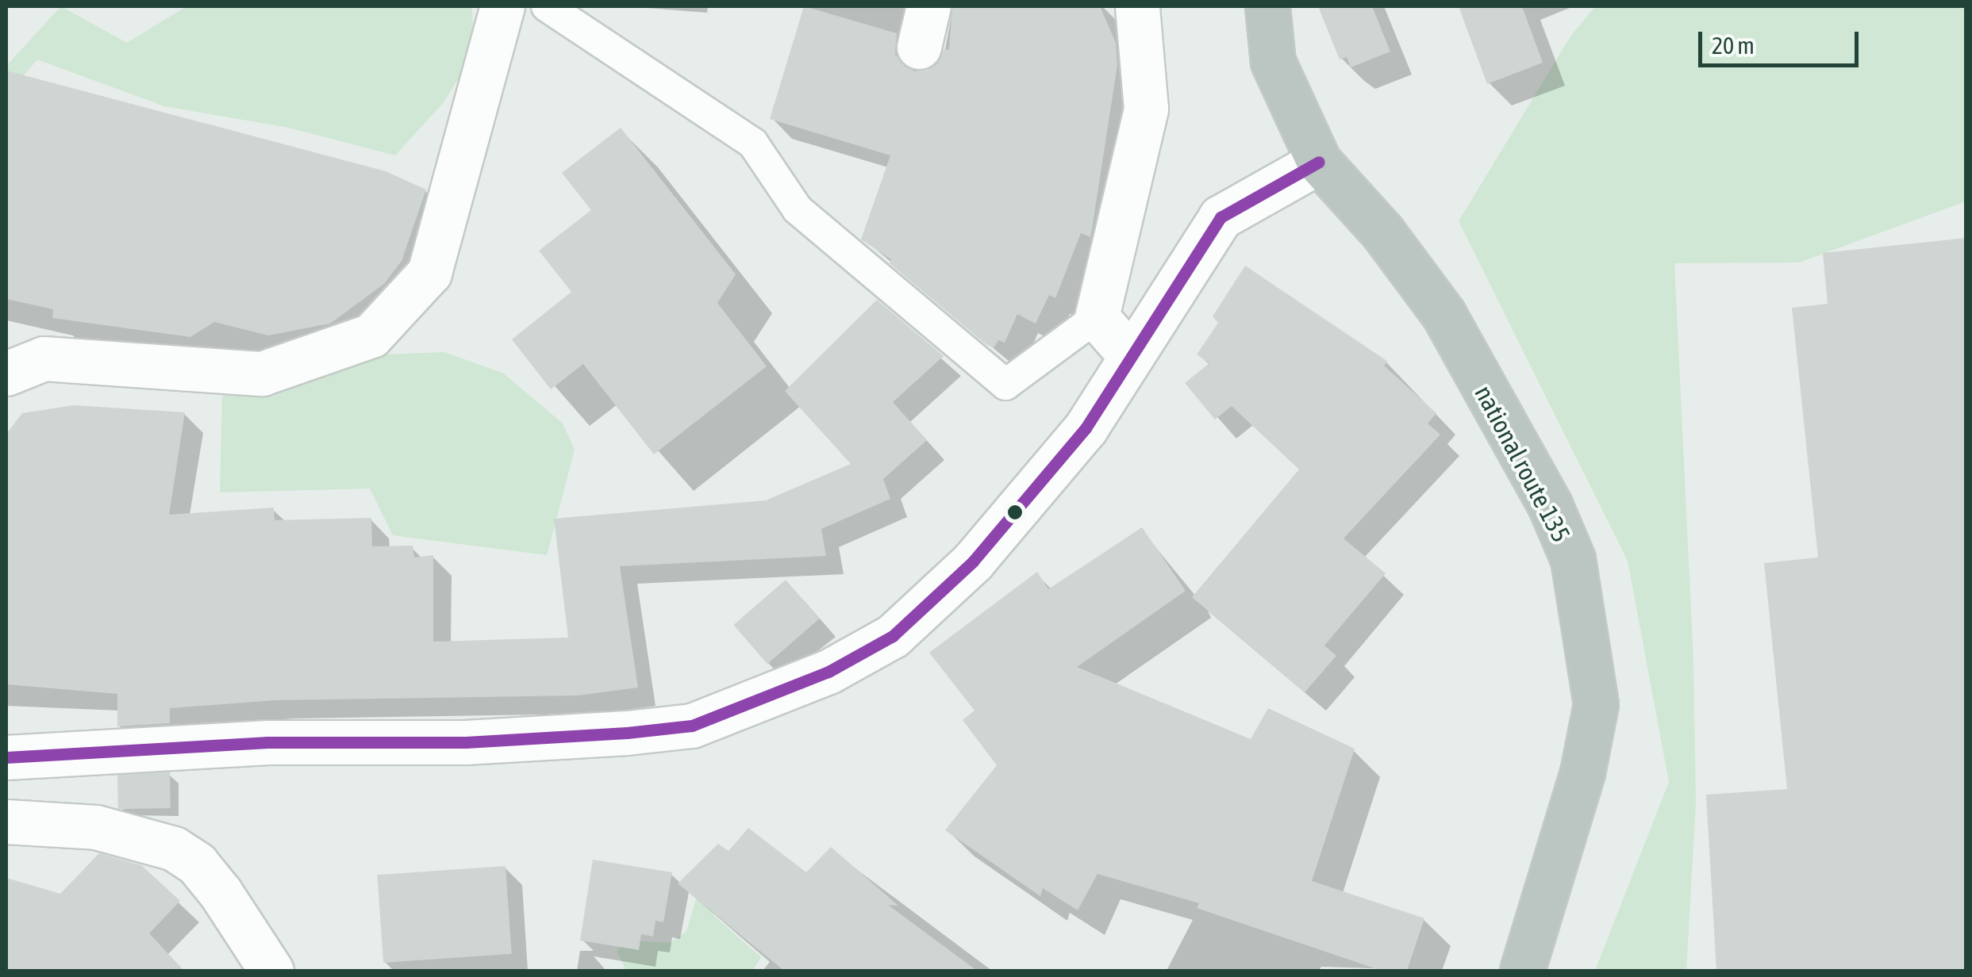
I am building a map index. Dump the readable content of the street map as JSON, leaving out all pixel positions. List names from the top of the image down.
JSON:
{
  "streets": {
    "highway": ["national route 135"]
  },
  "scale_bar": "20 m"
}
